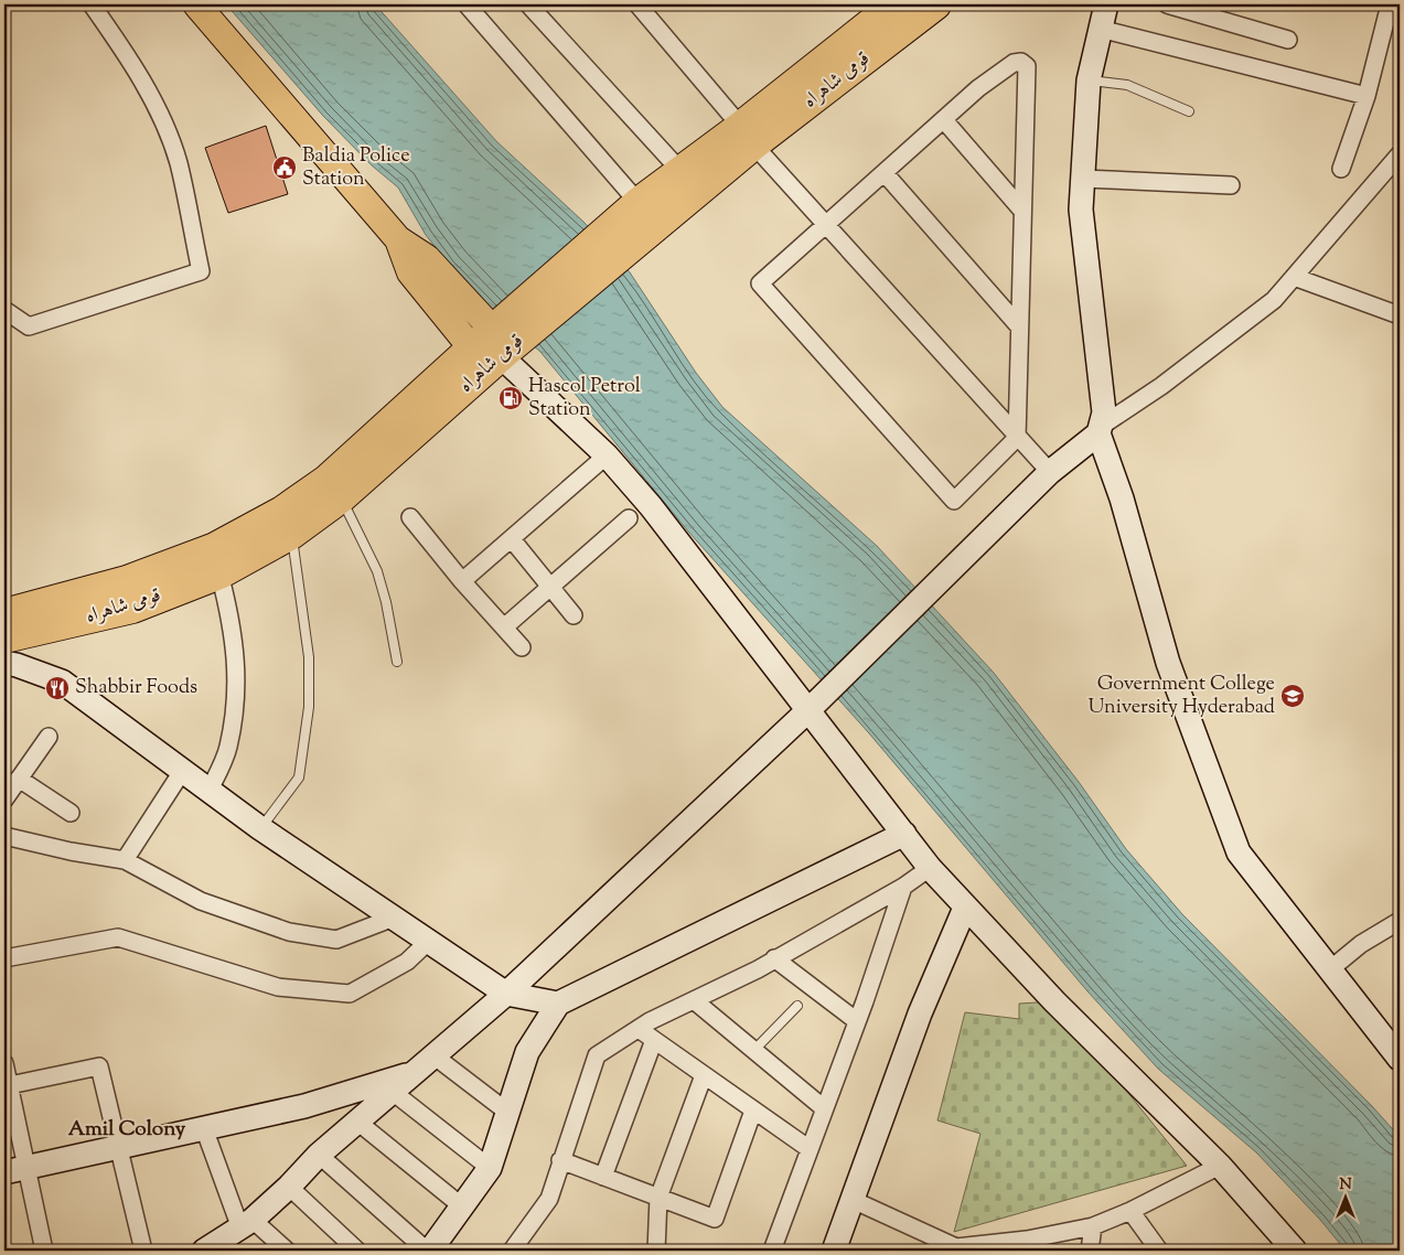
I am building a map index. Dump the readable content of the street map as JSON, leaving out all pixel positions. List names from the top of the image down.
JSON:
{
  "streets": {
    "highway": ["قومی شاہراہ"]
  },
  "districts": ["Amil Colony"],
  "places": {
    "public building": ["Baldia Police Station"],
    "fuel station": ["Hascol Petrol Station"],
    "restaurant": ["Shabbir Foods"],
    "school or university": ["Government College University Hyderabad"]
  },
  "north": "top"
}
